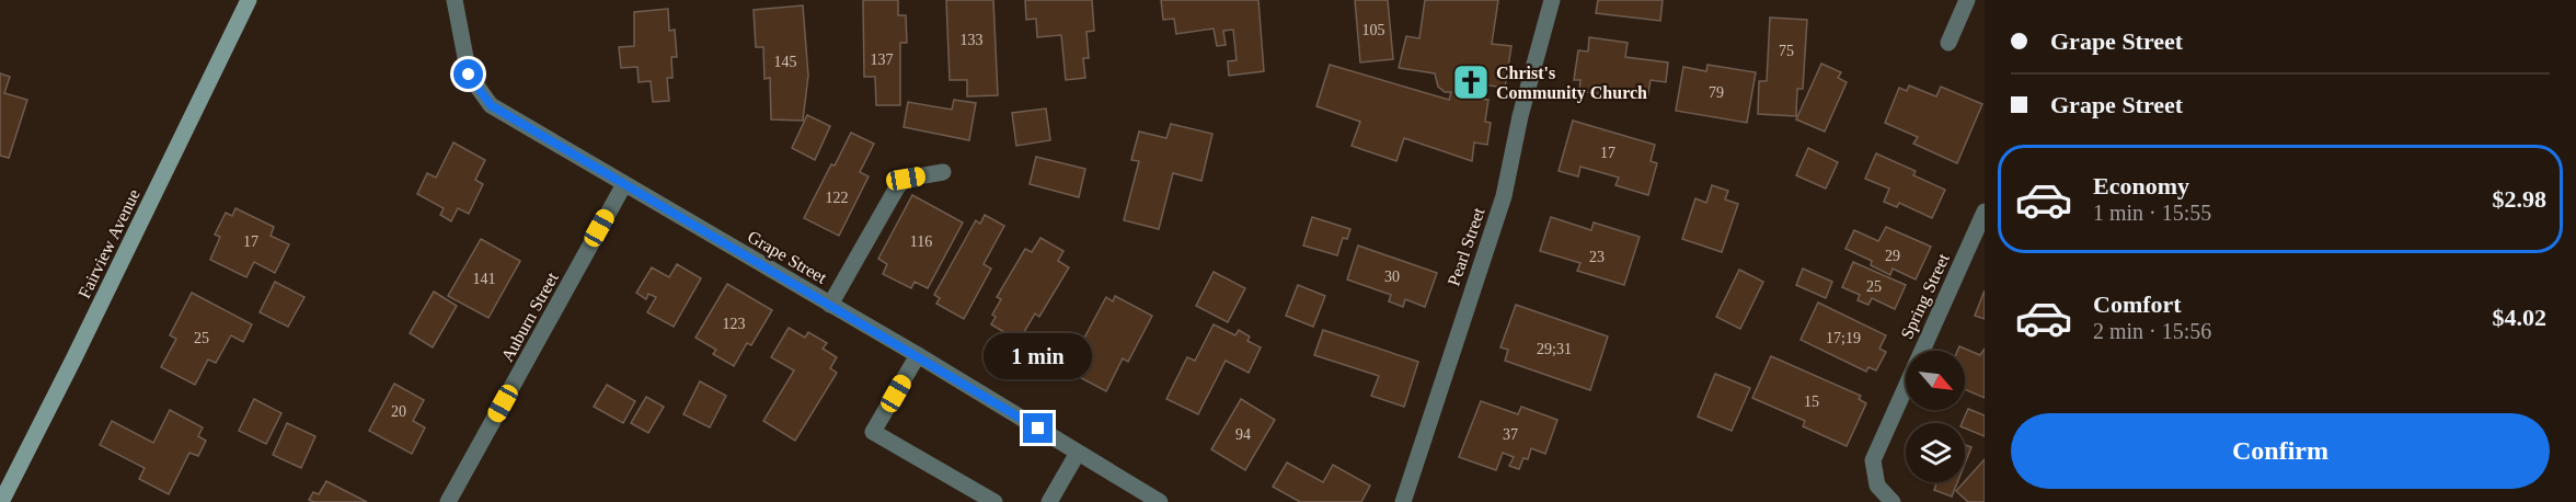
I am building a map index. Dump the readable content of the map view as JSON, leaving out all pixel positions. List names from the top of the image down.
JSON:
{
  "streets": {
    "main road": ["Fairview Avenue"],
    "street": [
      "Pearl Street",
      "Grape Street",
      "Spring Street",
      "Auburn Street"
    ]
  },
  "crossings": [
    ["Grape Street", "Auburn Street"]
  ],
  "places": {
    "church": ["Christ's Community Church"]
  },
  "house_numbers": [
    "105",
    "133",
    "75",
    "137",
    "145",
    "79",
    "17",
    "122",
    "17",
    "116",
    "29",
    "23",
    "30",
    "141",
    "25",
    "123",
    "25",
    "17;19",
    "29;31",
    "15",
    "20",
    "94",
    "37"
  ],
  "north": "bottom right",
  "page": {
    "banner": ["Grape Street", "Grape Street"],
    "list": [
      {
        "name": "Economy",
        "note": "1 min · 15:55",
        "value": "$2.98"
      },
      {
        "name": "Comfort",
        "note": "2 min · 15:56",
        "value": "$4.02"
      }
    ],
    "bubble": "1 min",
    "buttons": "Confirm"
  }
}
